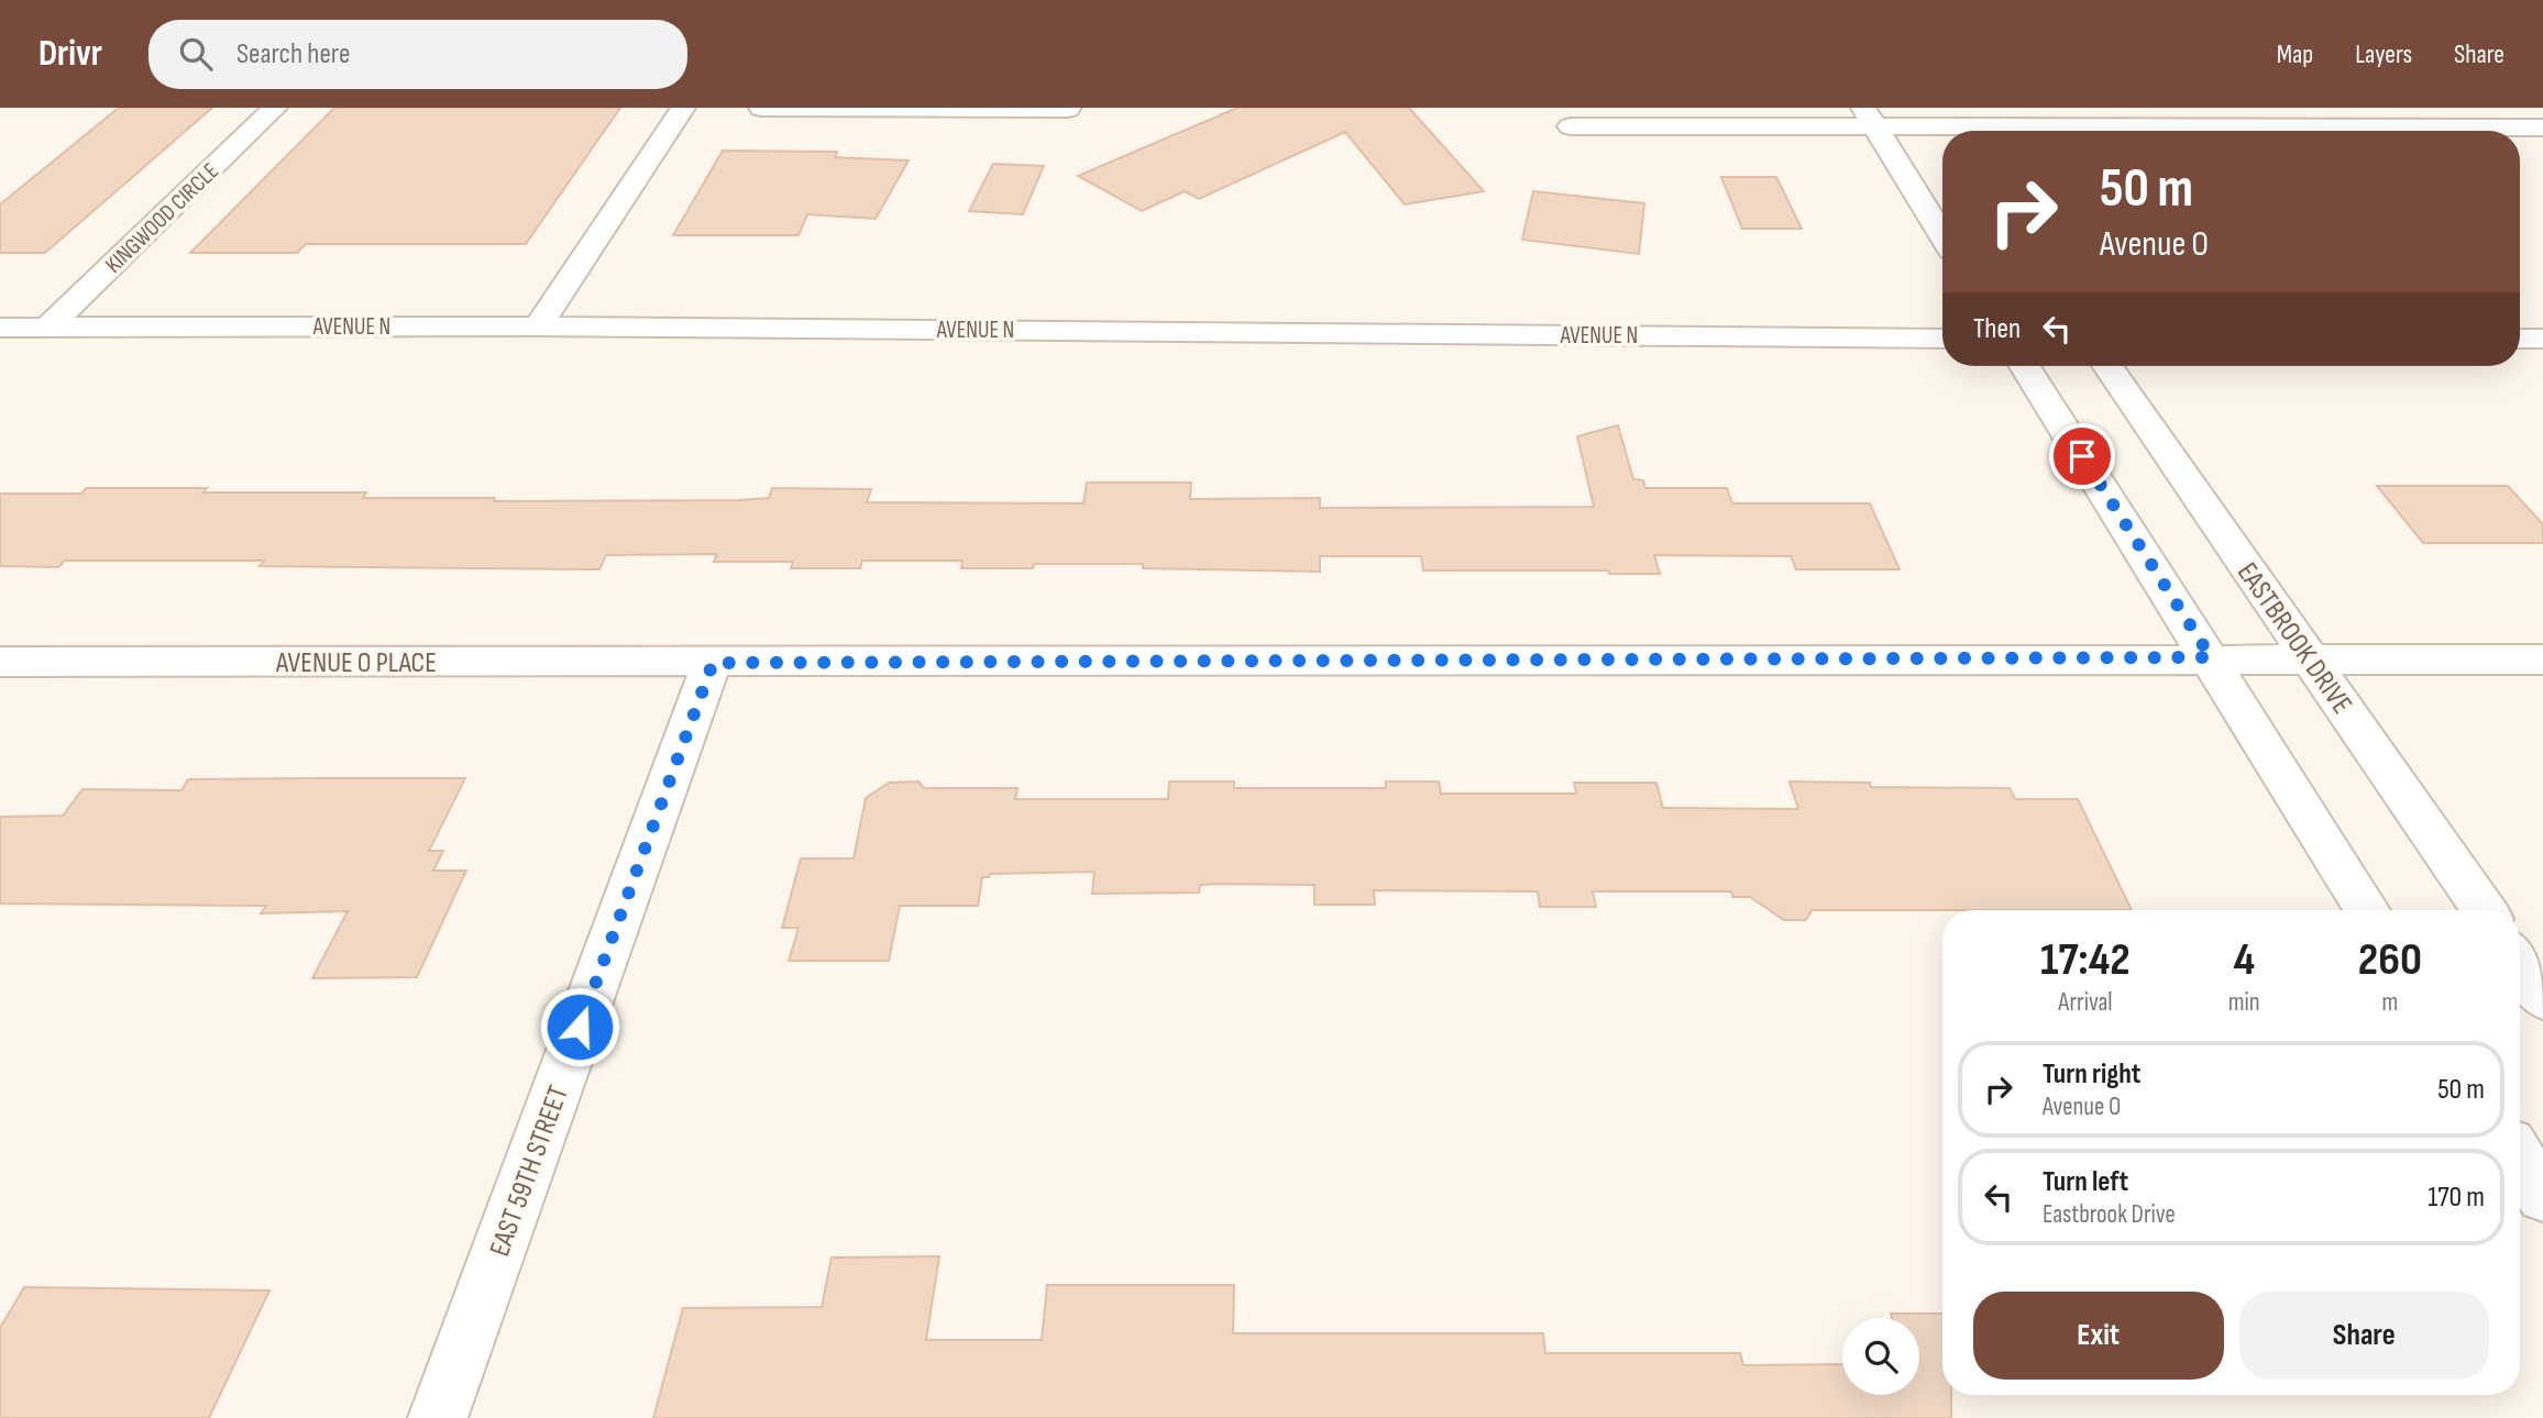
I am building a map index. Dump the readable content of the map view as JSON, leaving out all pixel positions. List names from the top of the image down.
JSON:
{
  "streets": {
    "street": [
      "KINGWOOD CIRCLE",
      "AVENUE N",
      "EASTBROOK DRIVE",
      "AVENUE O PLACE",
      "EAST 59TH STREET"
    ]
  },
  "crossings": [
    ["KINGWOOD CIRCLE", "AVENUE N"],
    ["EASTBROOK DRIVE", "AVENUE O PLACE"],
    ["AVENUE O PLACE", "EAST 59TH STREET"]
  ],
  "page": {
    "header": "Drivr",
    "search": "Search here",
    "nav": ["Map", "Layers", "Share"],
    "turn": ["50 m", "Avenue O"],
    "then": "Then",
    "eta": [
      "17:42",
      "Arrival",
      "4",
      "min",
      "260",
      "m"
    ],
    "list": [
      {
        "name": "Turn right",
        "note": "Avenue O",
        "value": "50 m"
      },
      {
        "name": "Turn left",
        "note": "Eastbrook Drive",
        "value": "170 m"
      }
    ],
    "buttons": ["Exit", "Share"]
  }
}
